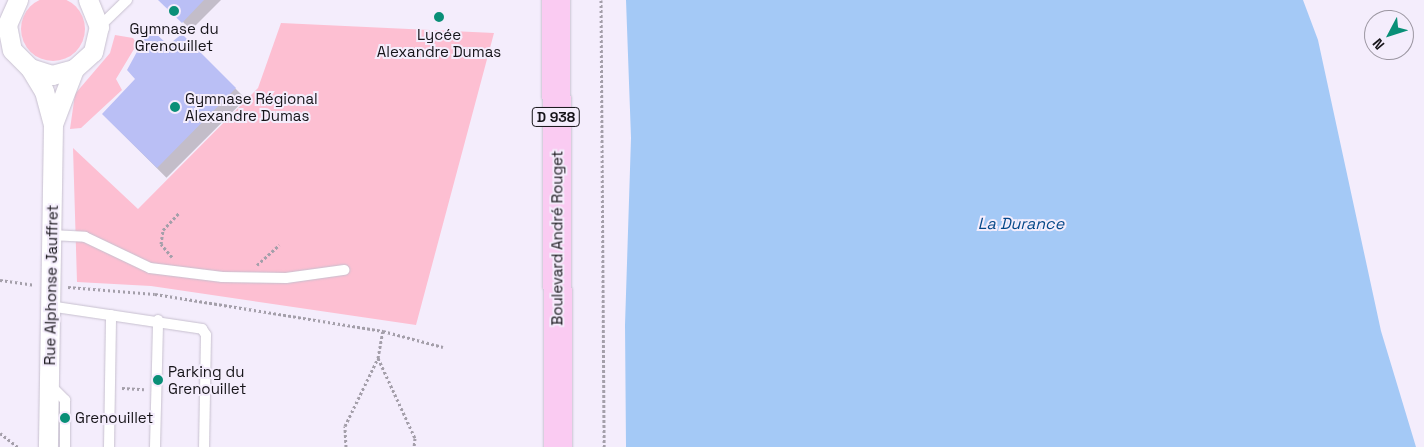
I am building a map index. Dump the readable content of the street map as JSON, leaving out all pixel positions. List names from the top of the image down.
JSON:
{
  "streets": {
    "main road": ["D 938", "Boulevard André Rouget"],
    "street": ["Rue Alphonse Jauffret"]
  },
  "water": ["La Durance"],
  "places": [
    "Gymnase du Grenouillet",
    "Lycée Alexandre Dumas",
    "Gymnase Régional Alexandre Dumas",
    "Parking du Grenouillet",
    "Grenouillet"
  ],
  "north": "bottom left"
}
